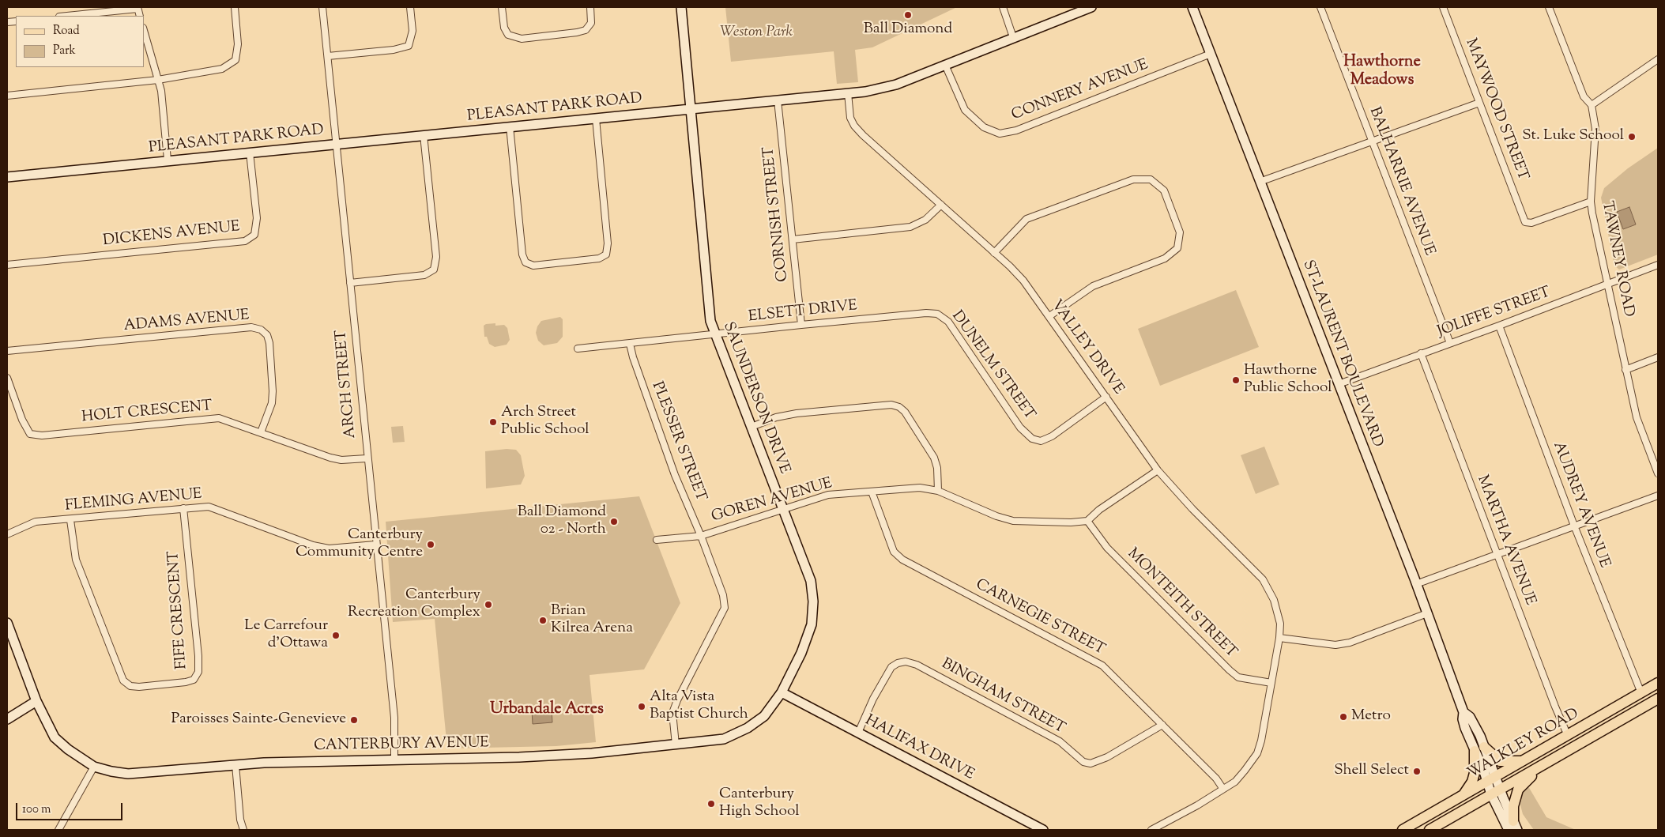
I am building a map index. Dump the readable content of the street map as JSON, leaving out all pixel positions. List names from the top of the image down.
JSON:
{
  "streets": {
    "main road": ["WALKLEY ROAD"],
    "street": [
      "CONNERY AVENUE",
      "PLEASANT PARK ROAD",
      "MAYWOOD STREET",
      "BALHARRIE AVENUE",
      "CORNISH STREET",
      "DICKENS AVENUE",
      "TAWNEY ROAD",
      "ELSETT DRIVE",
      "JOLIFFE STREET",
      "ADAMS AVENUE",
      "VALLEY DRIVE",
      "ST-LAURENT BOULEVARD",
      "DUNELM STREET",
      "ARCH STREET",
      "SAUNDERSON DRIVE",
      "HOLT CRESCENT",
      "PLESSER STREET",
      "FLEMING AVENUE",
      "GOREN AVENUE",
      "AUDREY AVENUE",
      "MARTHA AVENUE",
      "MONTEITH STREET",
      "FIFE CRESCENT",
      "CARNEGIE STREET",
      "BINGHAM STREET",
      "CANTERBURY AVENUE",
      "HALIFAX DRIVE"
    ]
  },
  "crossings": [
    ["CONNERY AVENUE", "PLEASANT PARK ROAD"],
    ["CONNERY AVENUE", "ST-LAURENT BOULEVARD"],
    ["PLEASANT PARK ROAD", "CORNISH STREET"],
    ["PLEASANT PARK ROAD", "DICKENS AVENUE"],
    ["PLEASANT PARK ROAD", "VALLEY DRIVE"],
    ["PLEASANT PARK ROAD", "ARCH STREET"],
    ["PLEASANT PARK ROAD", "SAUNDERSON DRIVE"],
    ["MAYWOOD STREET", "TAWNEY ROAD"],
    ["BALHARRIE AVENUE", "JOLIFFE STREET"],
    ["CORNISH STREET", "ELSETT DRIVE"],
    ["TAWNEY ROAD", "JOLIFFE STREET"],
    ["ELSETT DRIVE", "DUNELM STREET"],
    ["ELSETT DRIVE", "SAUNDERSON DRIVE"],
    ["ELSETT DRIVE", "PLESSER STREET"],
    ["JOLIFFE STREET", "ST-LAURENT BOULEVARD"],
    ["JOLIFFE STREET", "AUDREY AVENUE"],
    ["JOLIFFE STREET", "MARTHA AVENUE"],
    ["ADAMS AVENUE", "HOLT CRESCENT"],
    ["VALLEY DRIVE", "DUNELM STREET"],
    ["VALLEY DRIVE", "MONTEITH STREET"],
    ["VALLEY DRIVE", "CARNEGIE STREET"],
    ["ST-LAURENT BOULEVARD", "WALKLEY ROAD"],
    ["ARCH STREET", "HOLT CRESCENT"],
    ["ARCH STREET", "FLEMING AVENUE"],
    ["ARCH STREET", "CANTERBURY AVENUE"],
    ["SAUNDERSON DRIVE", "GOREN AVENUE"],
    ["SAUNDERSON DRIVE", "CANTERBURY AVENUE"],
    ["SAUNDERSON DRIVE", "HALIFAX DRIVE"],
    ["PLESSER STREET", "GOREN AVENUE"],
    ["PLESSER STREET", "CANTERBURY AVENUE"],
    ["FLEMING AVENUE", "FIFE CRESCENT"],
    ["GOREN AVENUE", "MONTEITH STREET"],
    ["GOREN AVENUE", "CARNEGIE STREET"],
    ["AUDREY AVENUE", "WALKLEY ROAD"],
    ["MARTHA AVENUE", "WALKLEY ROAD"],
    ["CARNEGIE STREET", "BINGHAM STREET"],
    ["BINGHAM STREET", "HALIFAX DRIVE"],
    ["CANTERBURY AVENUE", "HALIFAX DRIVE"]
  ],
  "districts": ["Hawthorne Meadows", "Urbandale Acres"],
  "parks": ["Weston Park"],
  "places": [
    "Ball Diamond",
    "St. Luke School",
    "Hawthorne Public School",
    "Arch Street Public School",
    "Ball Diamond 02 - North",
    "Canterbury Community Centre",
    "Canterbury Recreation Complex",
    "Brian Kilrea Arena",
    "Le Carrefour d'Ottawa",
    "Alta Vista Baptist Church",
    "Metro",
    "Paroisses Sainte-Genevieve",
    "Shell Select",
    "Canterbury High School"
  ],
  "legend": ["Road", "Park"],
  "scale_bar": "100 m"
}
